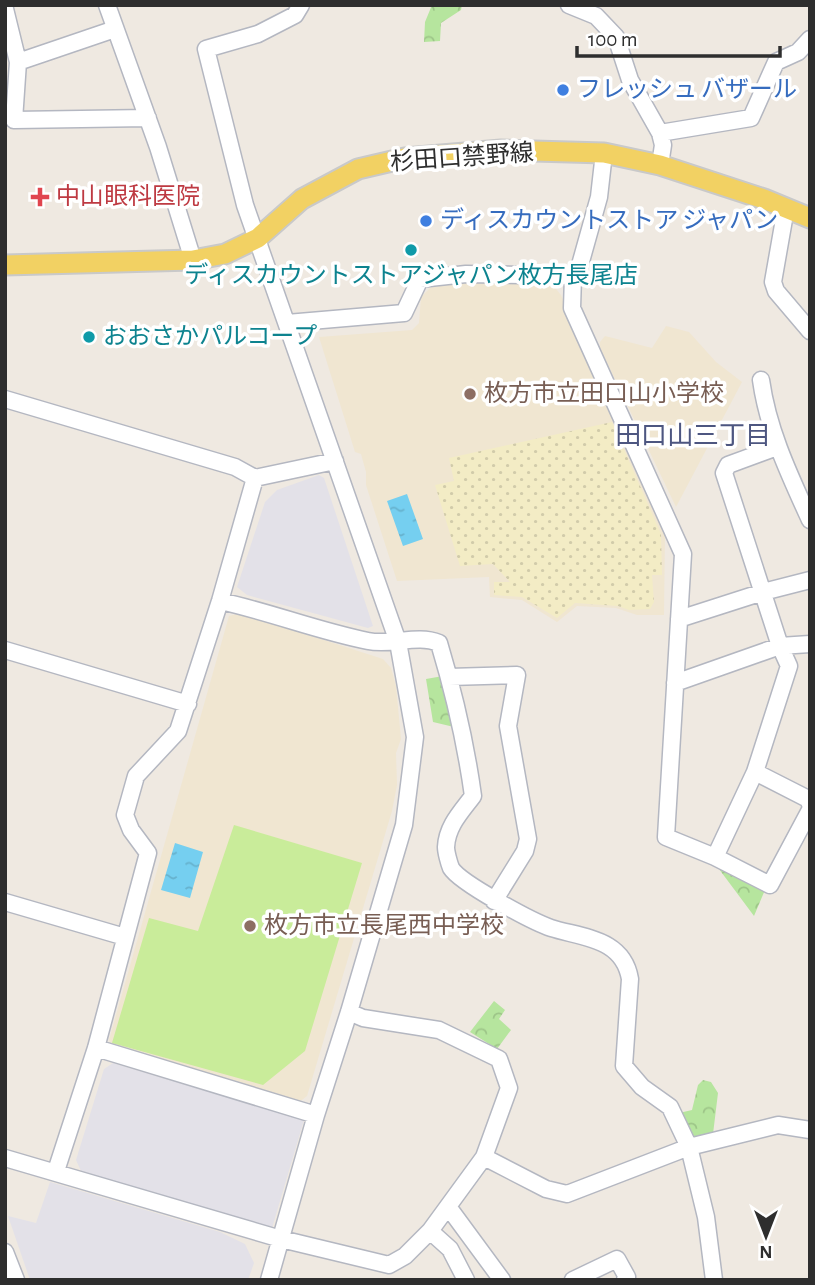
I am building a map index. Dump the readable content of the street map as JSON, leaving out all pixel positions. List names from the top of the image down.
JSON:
{
  "streets": {
    "main road": ["杉田口禁野線"]
  },
  "districts": ["田口山三丁目"],
  "places": {
    "other": [
      "フレッシュ バザール",
      "ディスカウントストア ジャパン",
      "ディスカウントストアジャパン枚方長尾店",
      "おおさかパルコープ",
      "枚方市立田口山小学校",
      "枚方市立長尾西中学校"
    ],
    "health": ["中山眼科医院"]
  },
  "scale_bar": "100 m",
  "north": "bottom"
}
